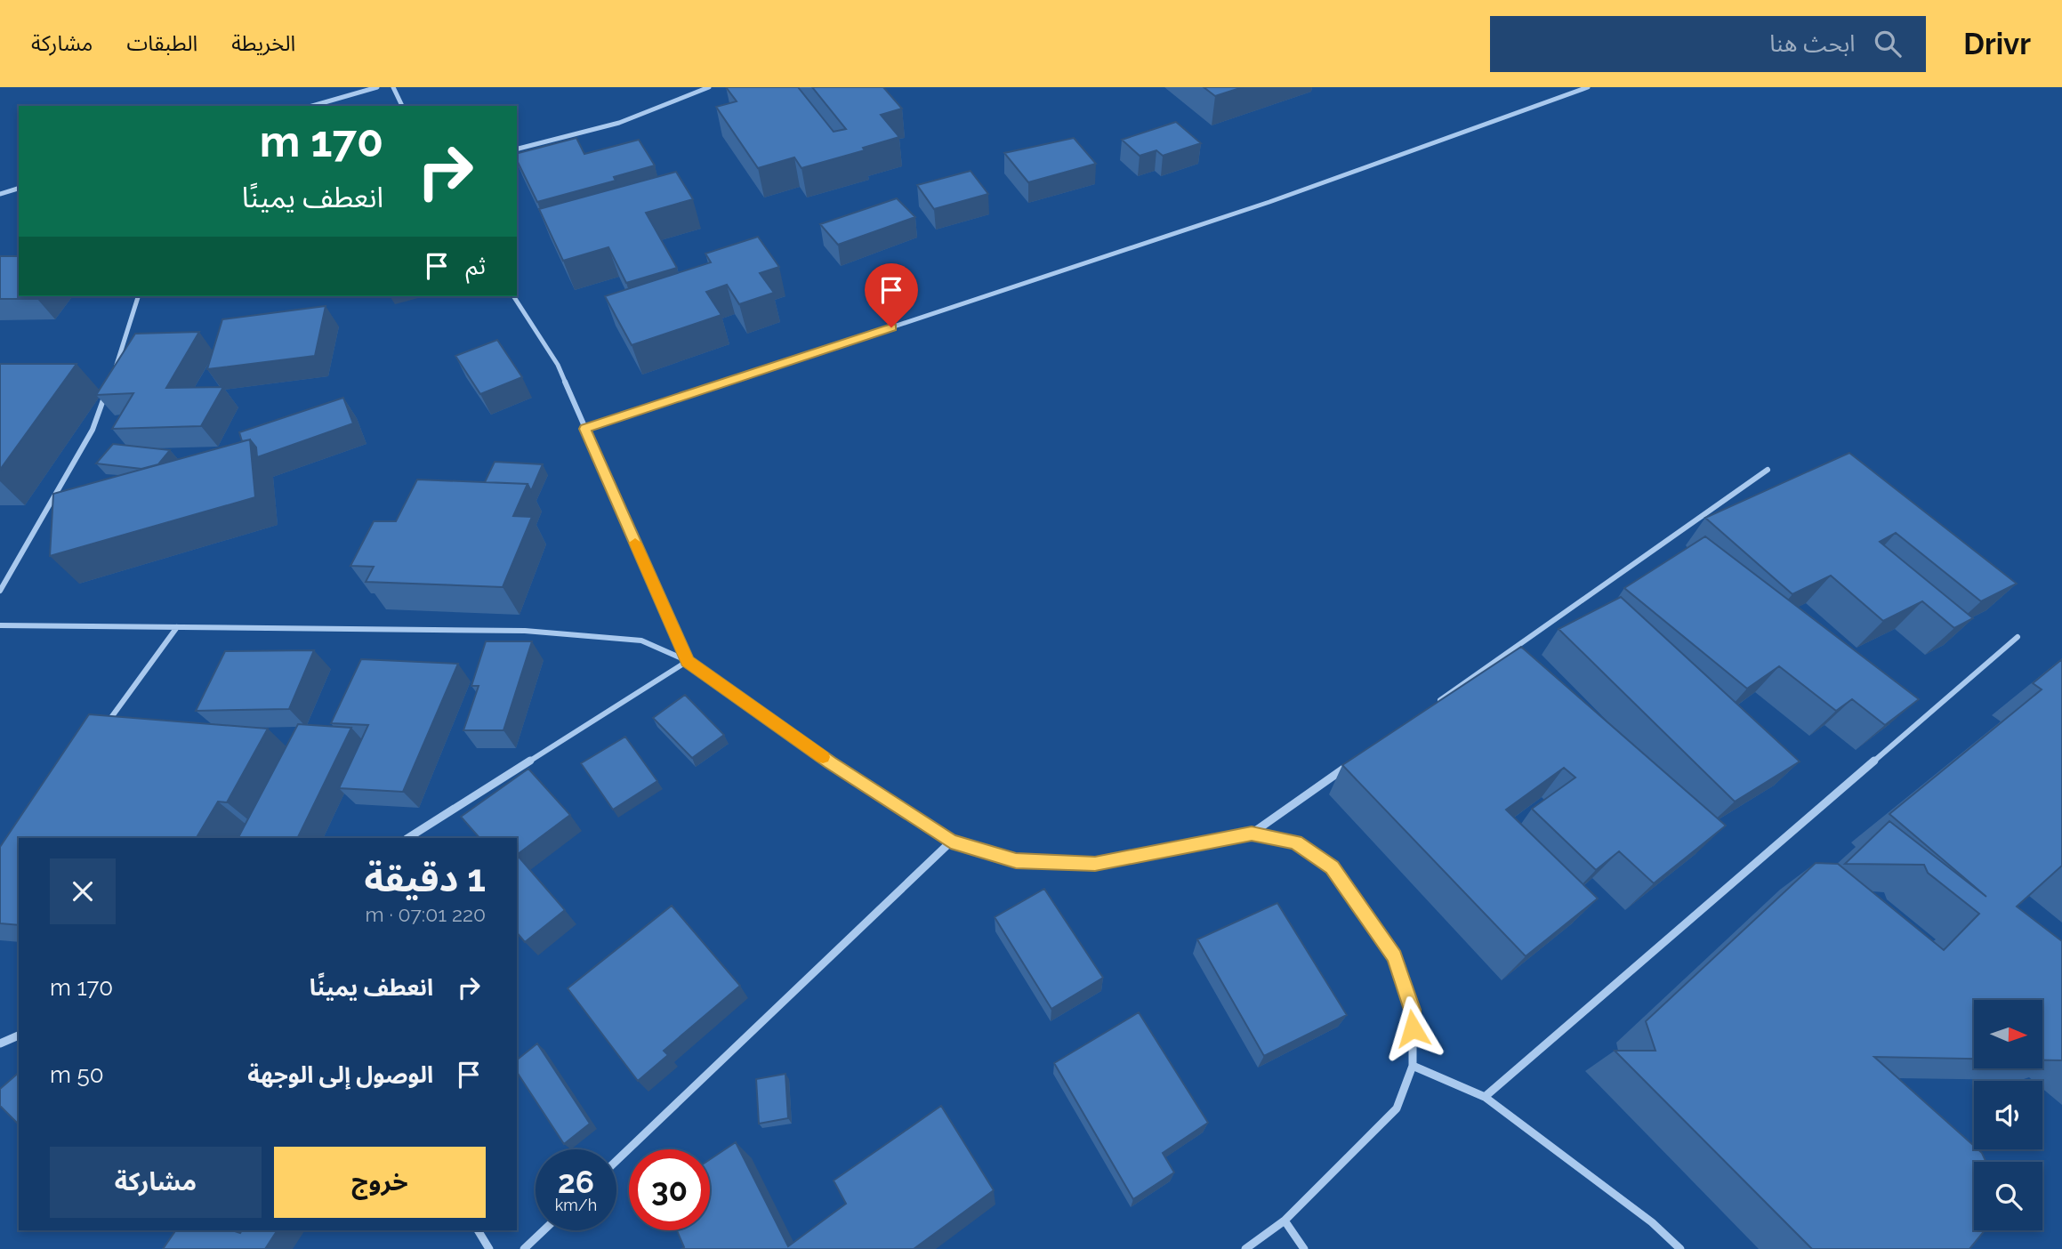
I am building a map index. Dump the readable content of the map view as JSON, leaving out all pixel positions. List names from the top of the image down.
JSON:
{
  "north": "right",
  "page": {
    "header": "Drivr",
    "search": "ابحث هنا",
    "nav": ["الخريطة", "الطبقات", "مشاركة"],
    "turn": ["170 m", "انعطف يمينًا"],
    "then": "ثم",
    "heading": ["1 دقيقة", "220 m · 07:01"],
    "list": [
      {
        "name": "انعطف يمينًا",
        "value": "170 m"
      },
      {
        "name": "الوصول إلى الوجهة",
        "value": "50 m"
      }
    ],
    "buttons": ["خروج", "مشاركة"],
    "speed": "26 km/h",
    "limit": "30"
  }
}
